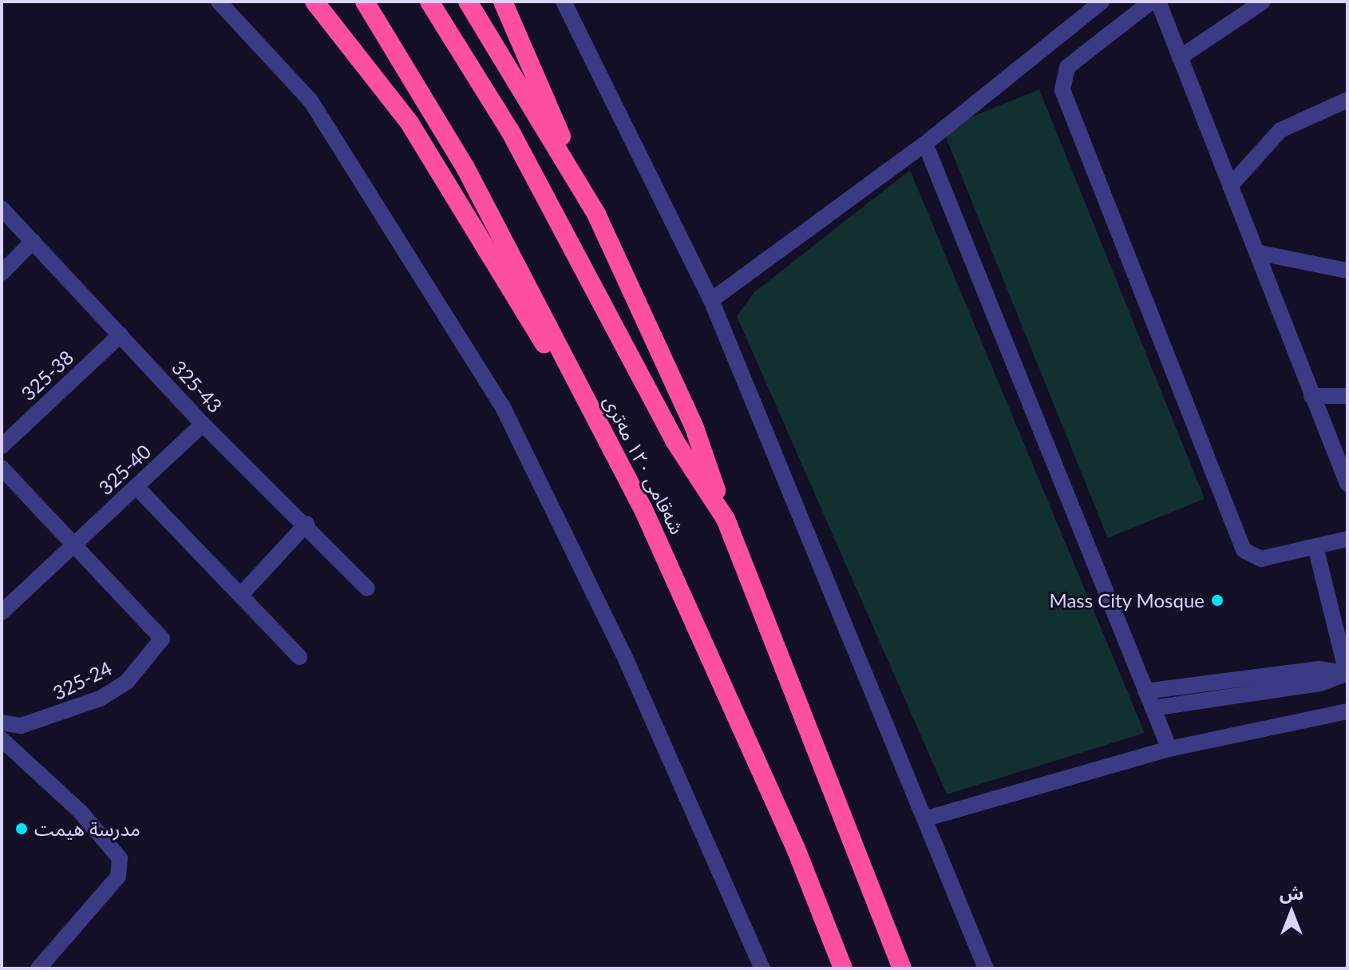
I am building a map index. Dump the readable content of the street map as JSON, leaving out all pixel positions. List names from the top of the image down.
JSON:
{
  "streets": {
    "highway": ["شەقامی ١٢٠ مەتری"],
    "street": [
      "325-38",
      "325-43",
      "325-40",
      "325-24"
    ]
  },
  "crossings": [
    ["325-38", "325-43"],
    ["325-43", "325-40"],
    ["325-40", "325-24"]
  ],
  "places": ["Mass City Mosque", "مدرسة هيمت"],
  "north": "top"
}
